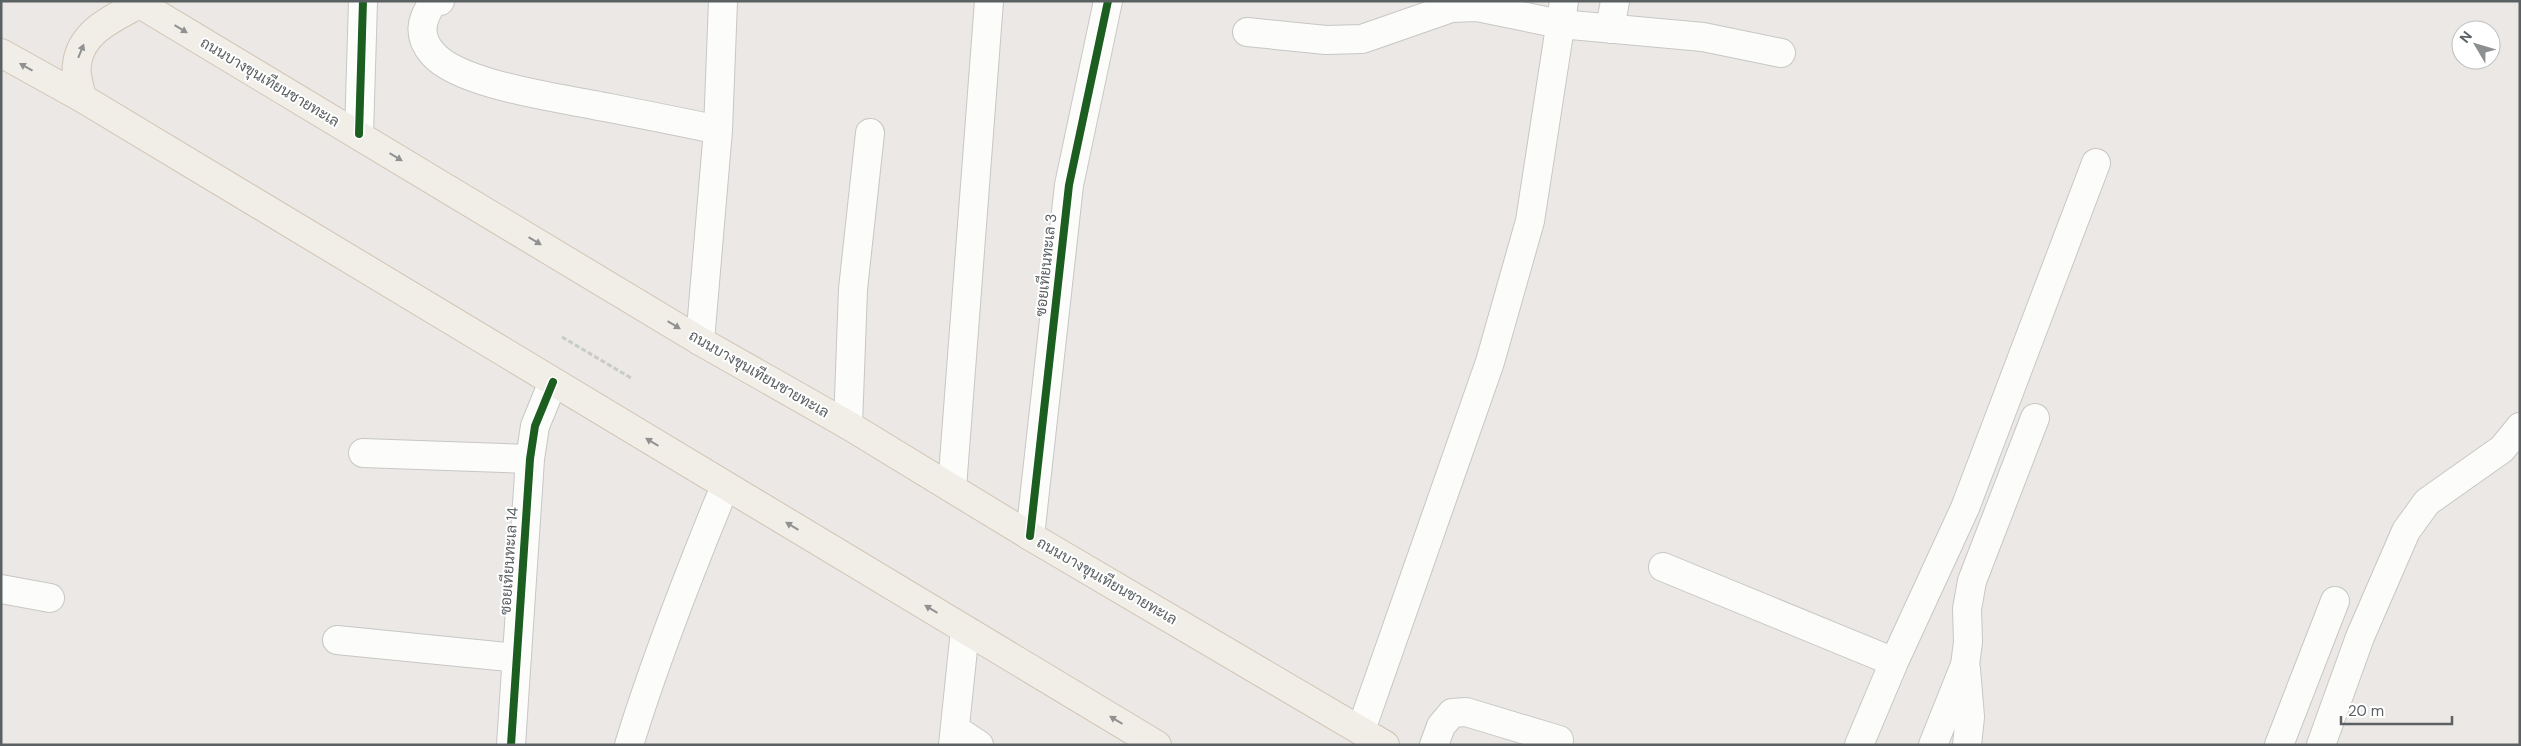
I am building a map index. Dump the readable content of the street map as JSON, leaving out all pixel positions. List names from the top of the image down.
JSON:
{
  "streets": {
    "main road": ["ถนนบางขุนเทียนชายทะเล"],
    "street": ["ซอยเทียนทะเล 3", "ซอยเทียนทะเล 14"]
  },
  "crossings": [
    ["ถนนบางขุนเทียนชายทะเล", "ซอยเทียนทะเล 3"]
  ],
  "scale_bar": "20 m",
  "north": "top left"
}
